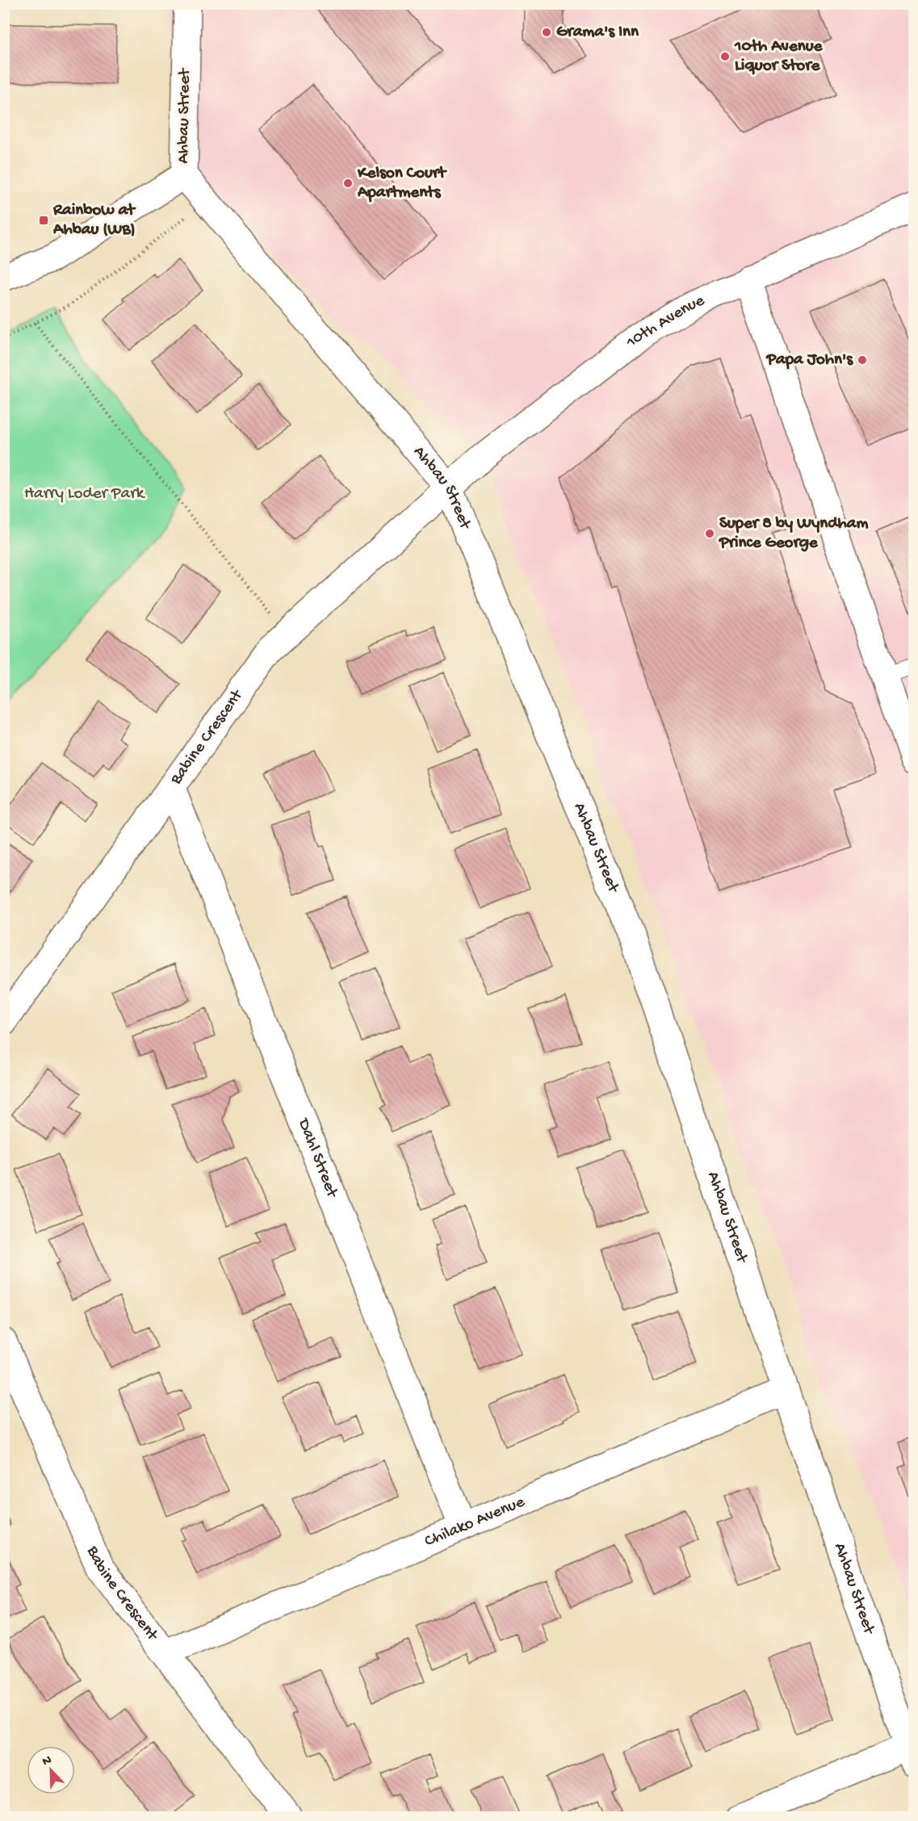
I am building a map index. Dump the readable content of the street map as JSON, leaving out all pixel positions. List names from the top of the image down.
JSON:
{
  "streets": {
    "street": [
      "Ahbau Street",
      "10th Avenue",
      "Babine Crescent",
      "Dahl Street",
      "Chilako Avenue"
    ]
  },
  "crossings": [
    ["Ahbau Street", "10th Avenue"],
    ["Ahbau Street", "Babine Crescent"],
    ["Ahbau Street", "Chilako Avenue"],
    ["10th Avenue", "Babine Crescent"],
    ["Babine Crescent", "Dahl Street"],
    ["Babine Crescent", "Chilako Avenue"],
    ["Dahl Street", "Chilako Avenue"]
  ],
  "parks": ["Harry Loder Park"],
  "places": {
    "other": [
      "Grama's Inn",
      "10th Avenue Liquor Store",
      "Kelson Court Apartments",
      "Papa John's",
      "Super 8 by Wyndham Prince George"
    ],
    "transit": ["Rainbow at Ahbau (WB)"]
  },
  "north": "top left"
}
